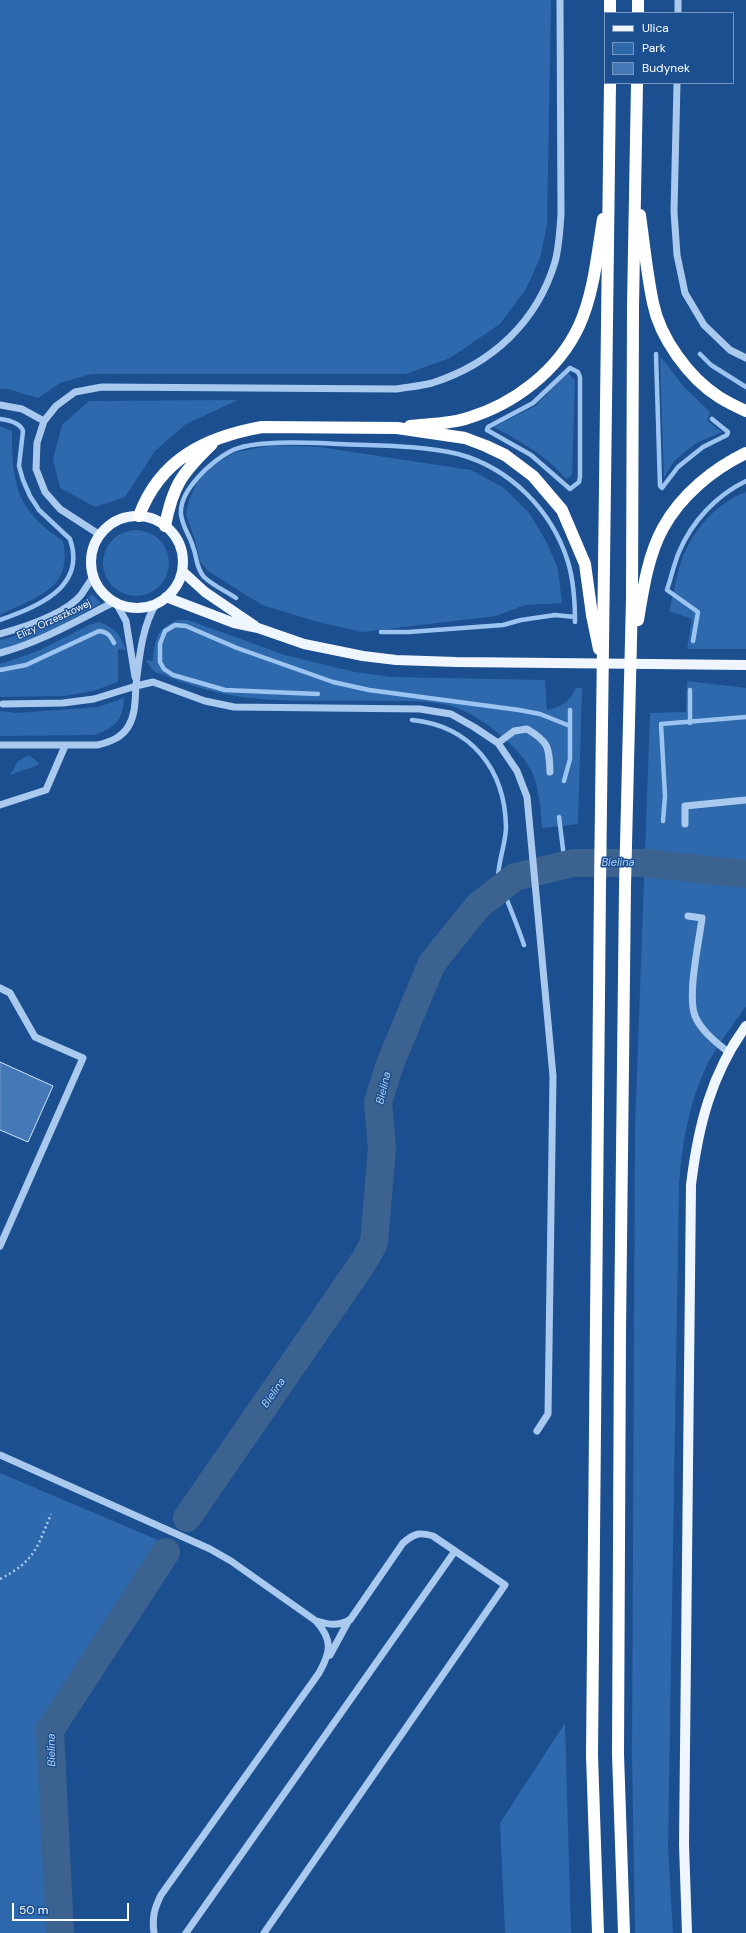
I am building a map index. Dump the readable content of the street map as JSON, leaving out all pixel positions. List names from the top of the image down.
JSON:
{
  "streets": {
    "street": ["Elizy Orzeszkowej"]
  },
  "water": ["Bielina"],
  "legend": ["Ulica", "Park", "Budynek"],
  "scale_bar": "50 m"
}
